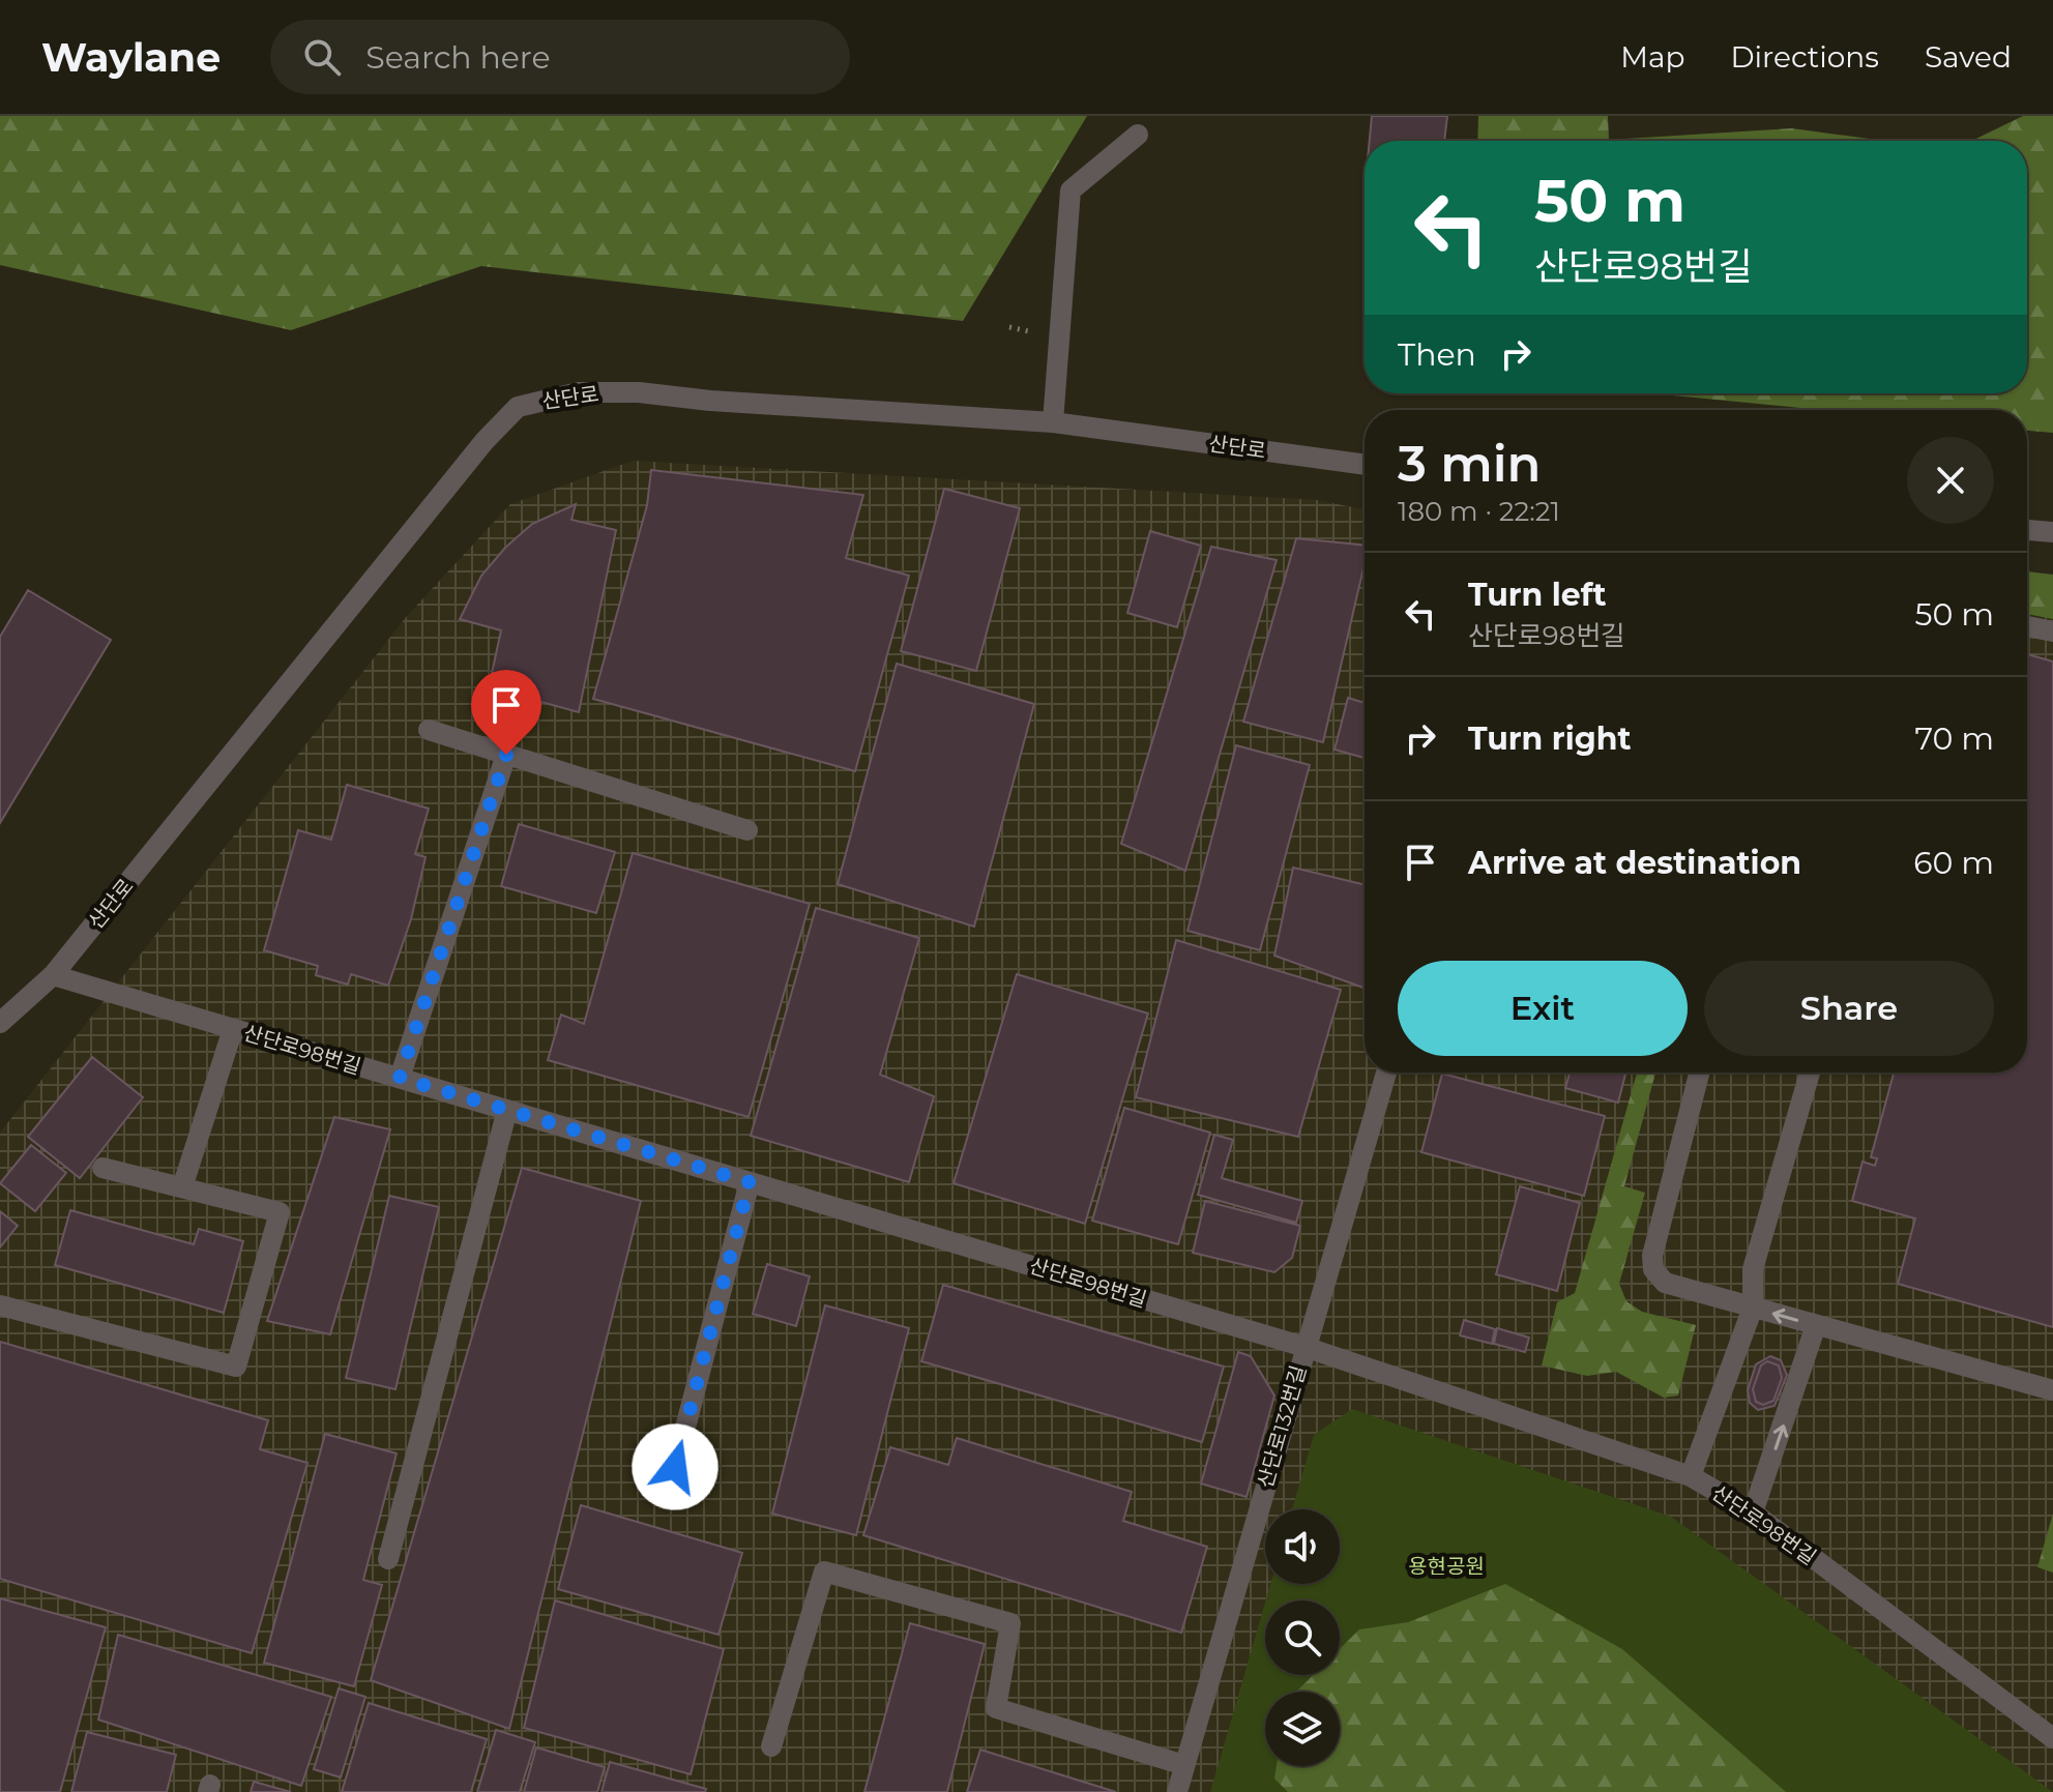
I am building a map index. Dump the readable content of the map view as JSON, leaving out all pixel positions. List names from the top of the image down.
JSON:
{
  "streets": {
    "lane": ["산단로", "산단로98번길", "산단로132번길"]
  },
  "crossings": [
    ["산단로", "산단로98번길"],
    ["산단로98번길", "산단로132번길"]
  ],
  "parks": ["용현공원"],
  "page": {
    "header": "Waylane",
    "search": "Search here",
    "nav": ["Map", "Directions", "Saved"],
    "turn": ["50 m", "산단로98번길"],
    "then": "Then",
    "heading": ["3 min", "180 m · 22:21"],
    "list": [
      {
        "name": "Turn left",
        "note": "산단로98번길",
        "value": "50 m"
      },
      {
        "name": "Turn right",
        "value": "70 m"
      },
      {
        "name": "Arrive at destination",
        "value": "60 m"
      }
    ],
    "buttons": ["Exit", "Share"]
  }
}
